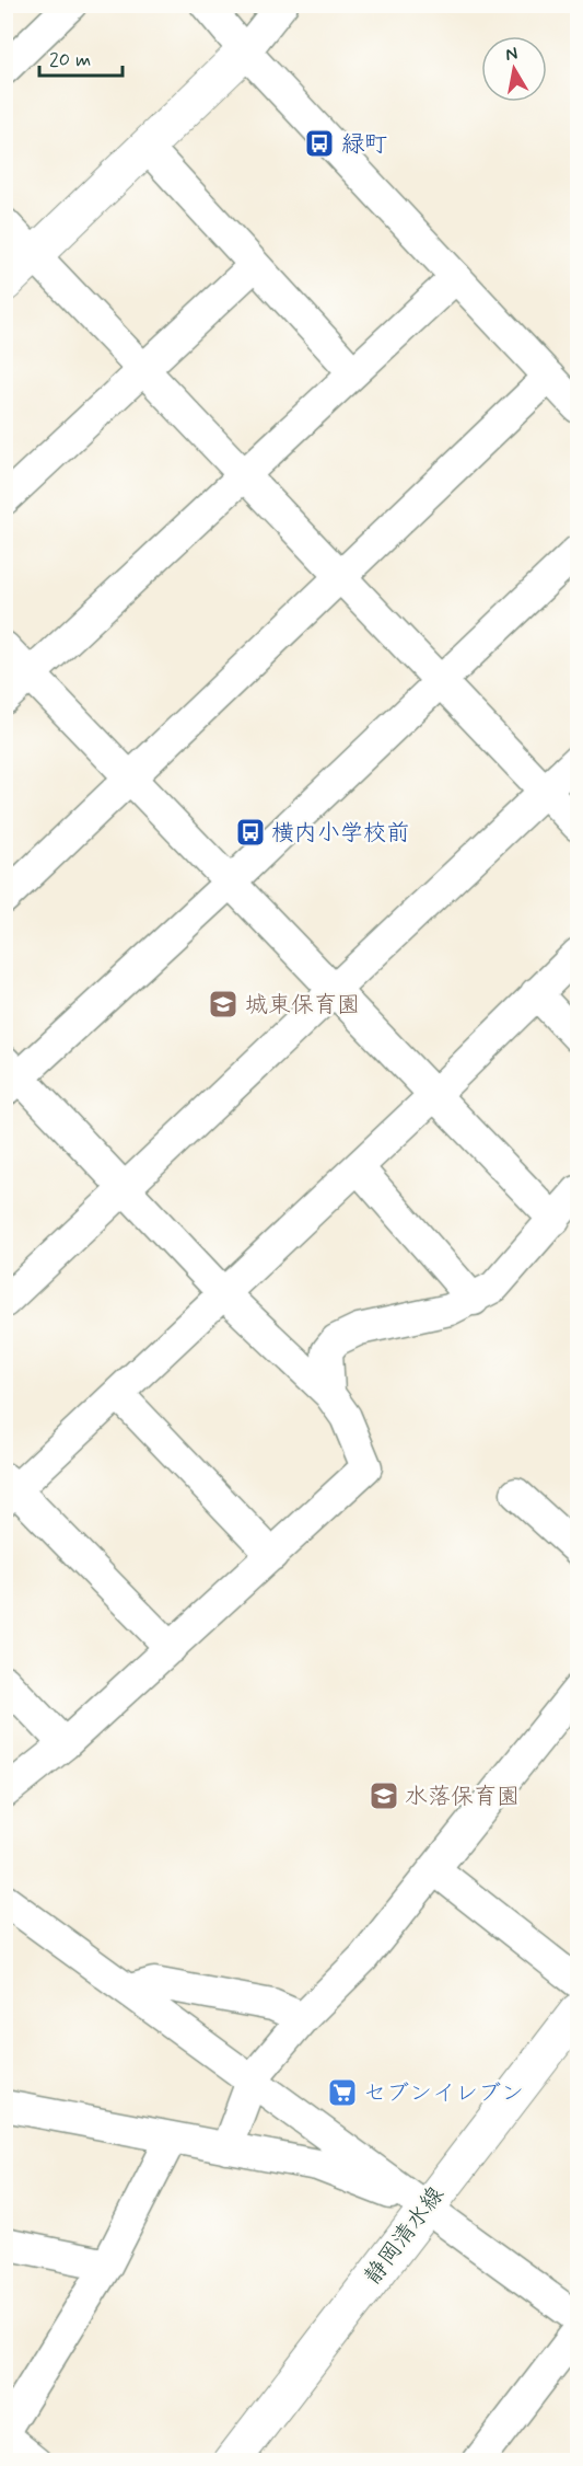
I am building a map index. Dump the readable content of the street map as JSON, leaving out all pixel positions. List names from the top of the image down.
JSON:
{
  "streets": {
    "main road": ["静岡清水線"]
  },
  "places": {
    "bus stop": ["緑町", "横内小学校前"],
    "school or university": ["城東保育園", "水落保育園"],
    "supermarket": ["セブンイレブン"]
  },
  "scale_bar": "20 m",
  "north": "top"
}
